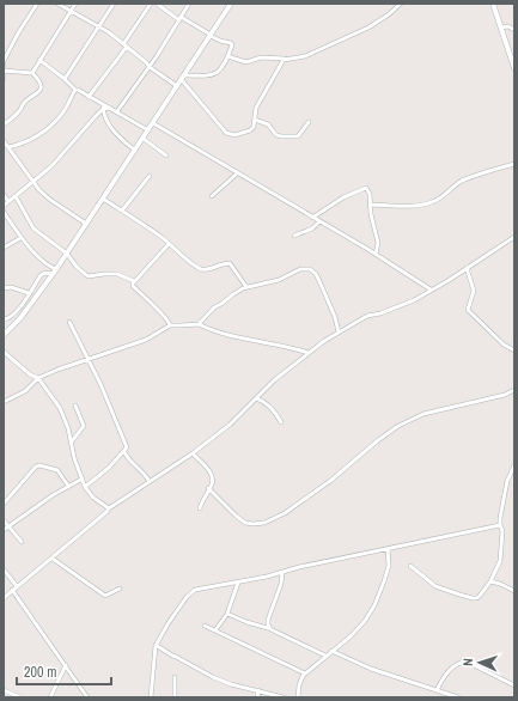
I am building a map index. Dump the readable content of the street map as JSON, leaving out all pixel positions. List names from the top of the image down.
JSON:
{
  "scale_bar": "200 m",
  "north": "left"
}
